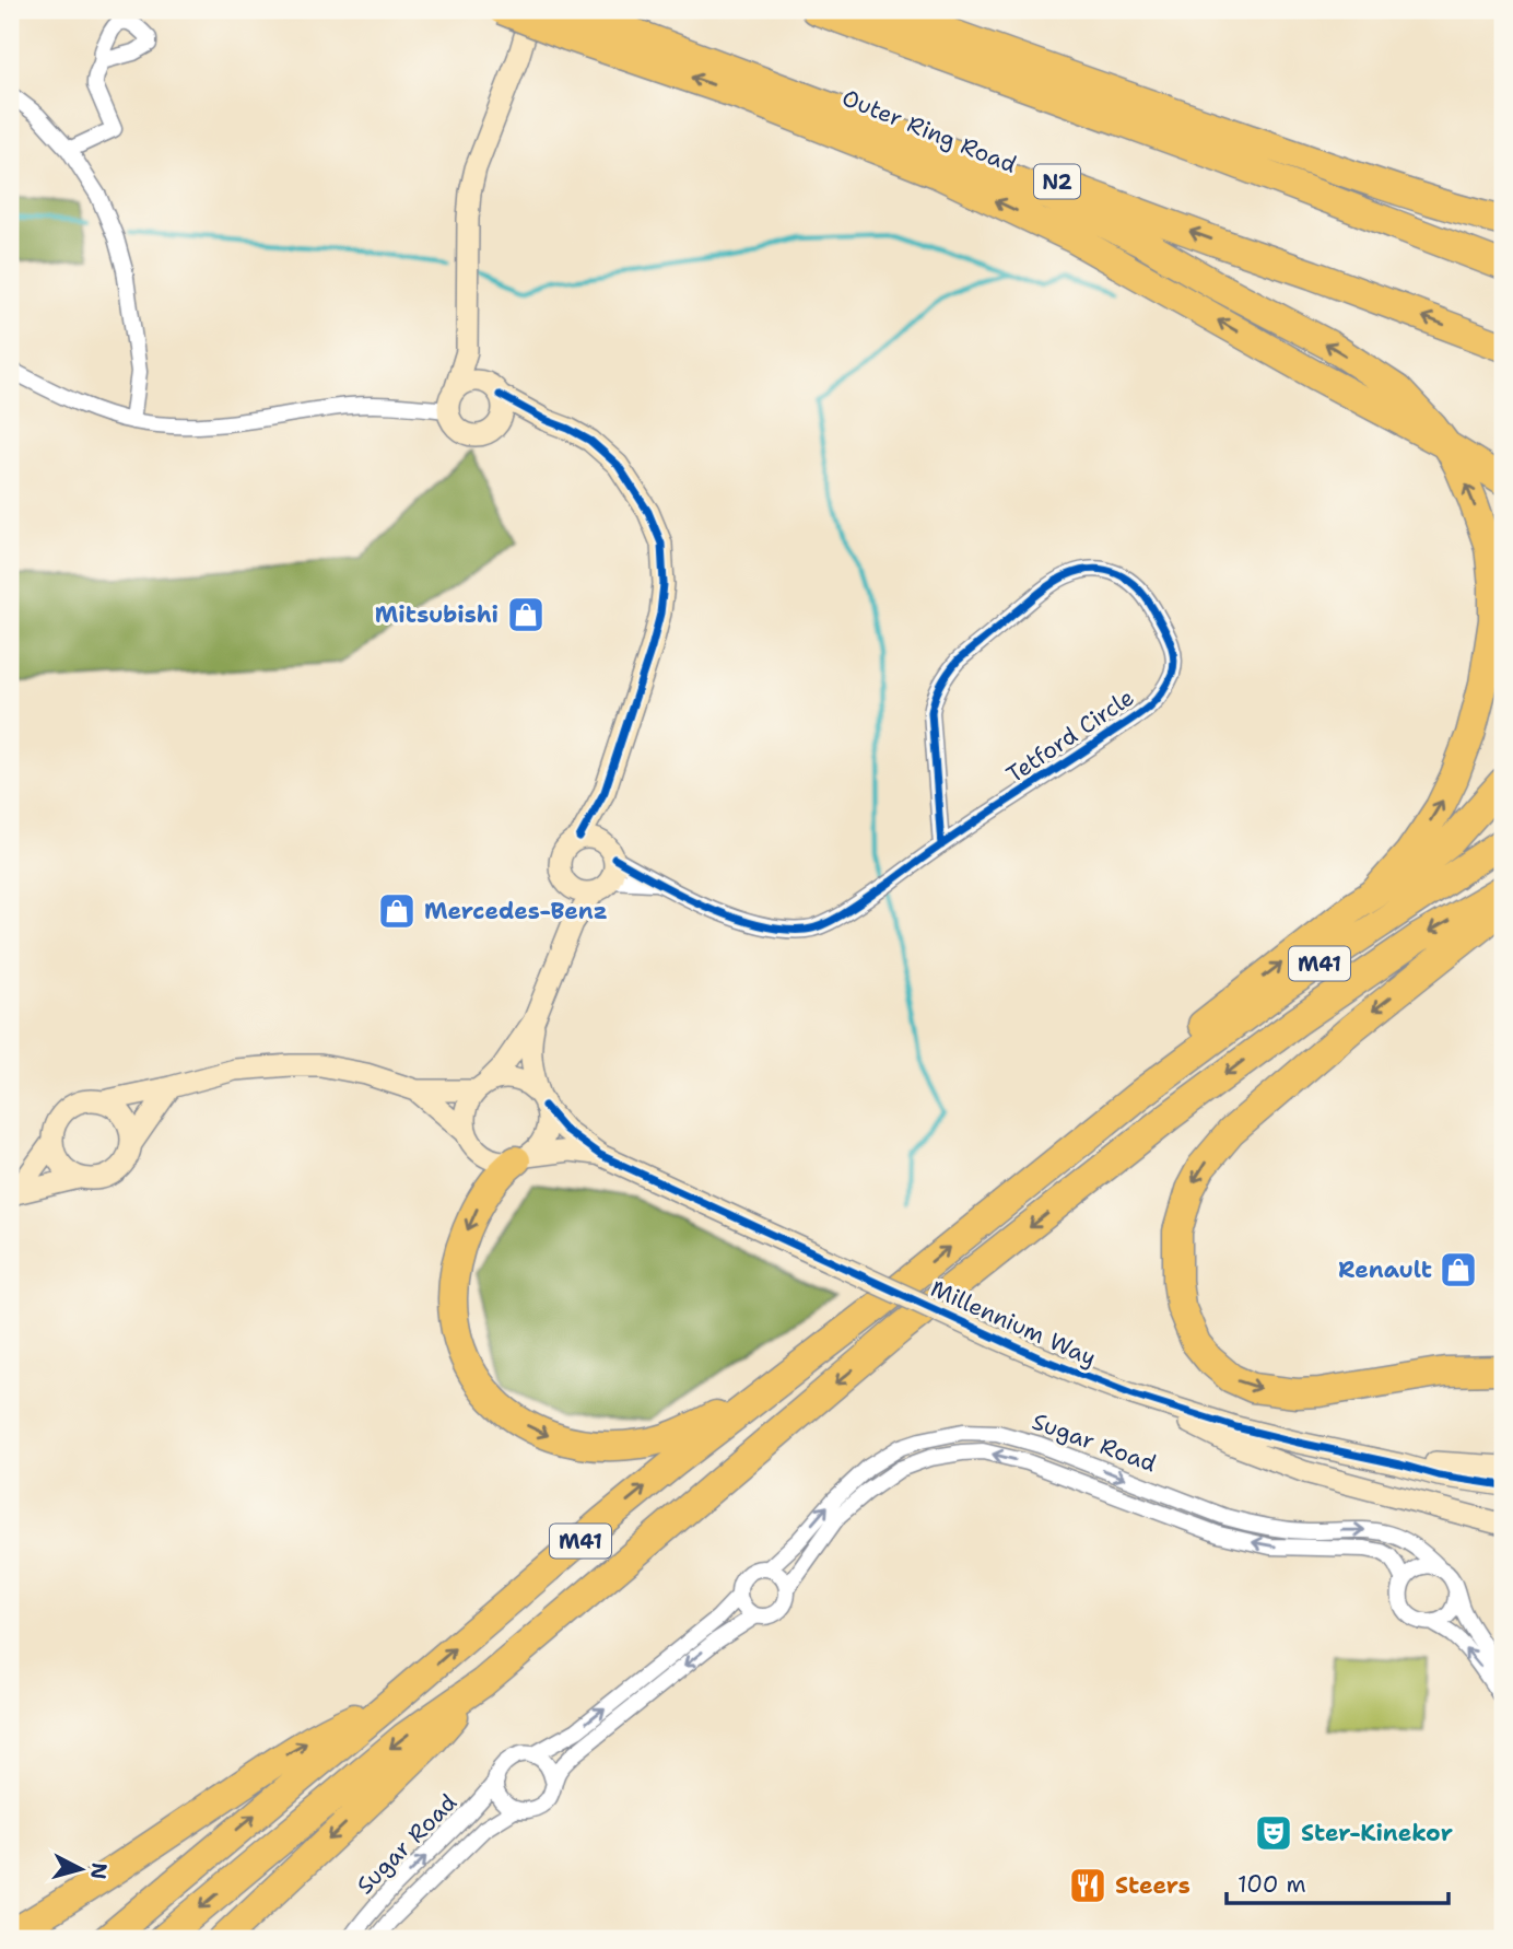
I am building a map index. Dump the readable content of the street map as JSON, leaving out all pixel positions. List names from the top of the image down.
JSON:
{
  "streets": {
    "highway": ["Outer Ring Road", "N2", "M41"],
    "street": ["Tetford Circle", "Millennium Way", "Sugar Road"]
  },
  "places": {
    "shop": ["Mitsubishi", "Mercedes-Benz", "Renault"],
    "theatre": ["Ster-Kinekor"],
    "restaurant": ["Steers"]
  },
  "scale_bar": "100 m",
  "north": "right"
}
